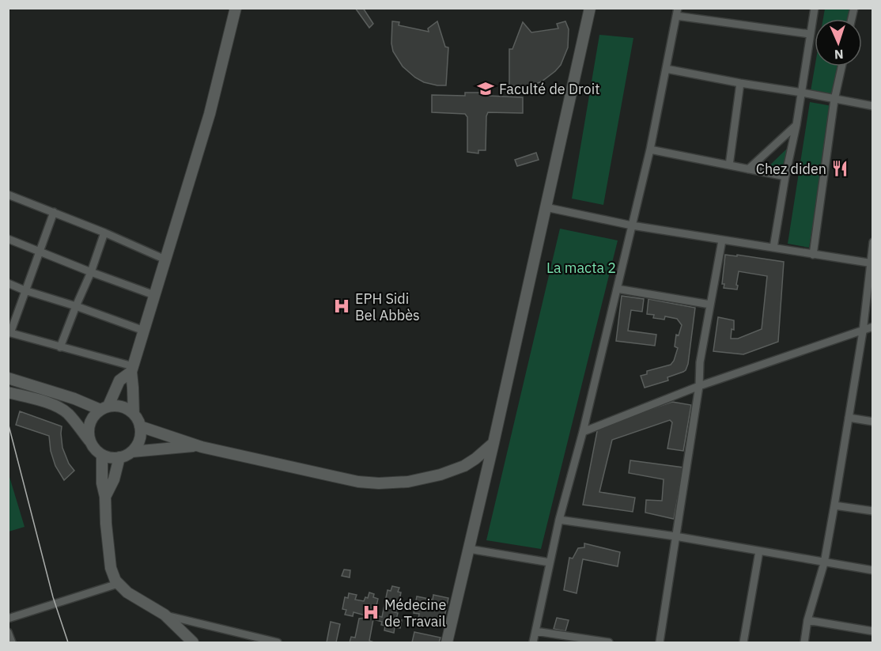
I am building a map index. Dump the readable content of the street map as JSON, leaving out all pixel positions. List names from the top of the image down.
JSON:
{
  "parks": ["La macta 2"],
  "places": {
    "school or university": ["Faculté de Droit"],
    "restaurant": ["Chez diden"],
    "hospital": ["EPH Sidi Bel Abbès", "Médecine de Travail"]
  },
  "north": "bottom"
}
